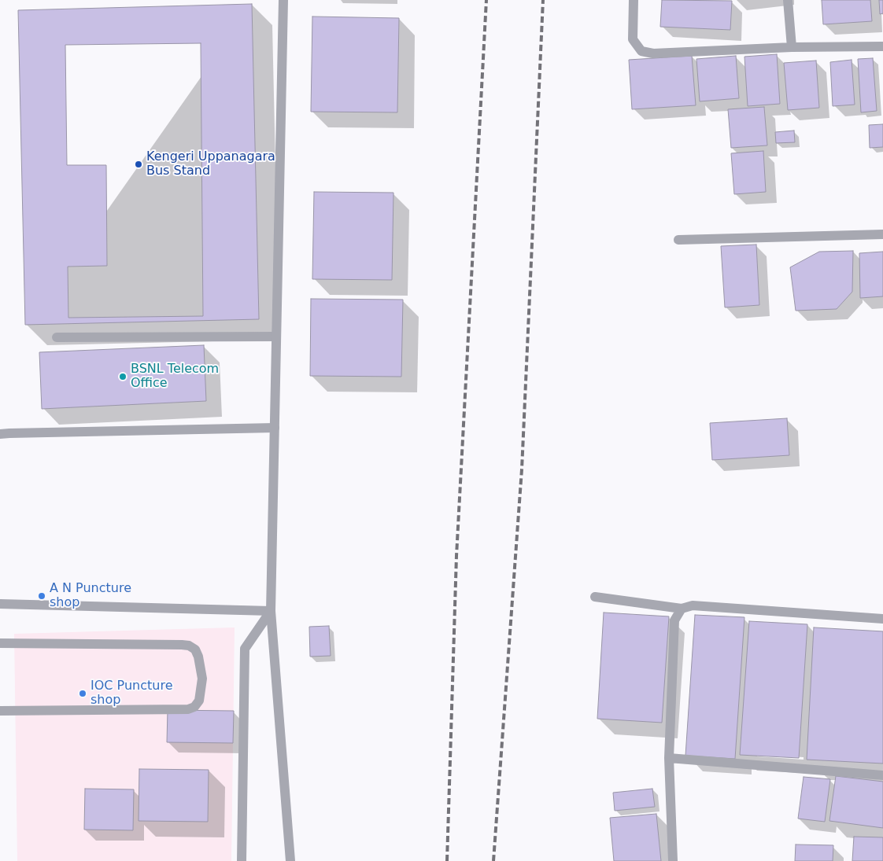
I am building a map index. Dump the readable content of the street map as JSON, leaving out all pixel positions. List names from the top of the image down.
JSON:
{
  "places": [
    "Kengeri Uppanagara Bus Stand",
    "BSNL Telecom Office",
    "A N Puncture shop",
    "IOC Puncture shop"
  ]
}
